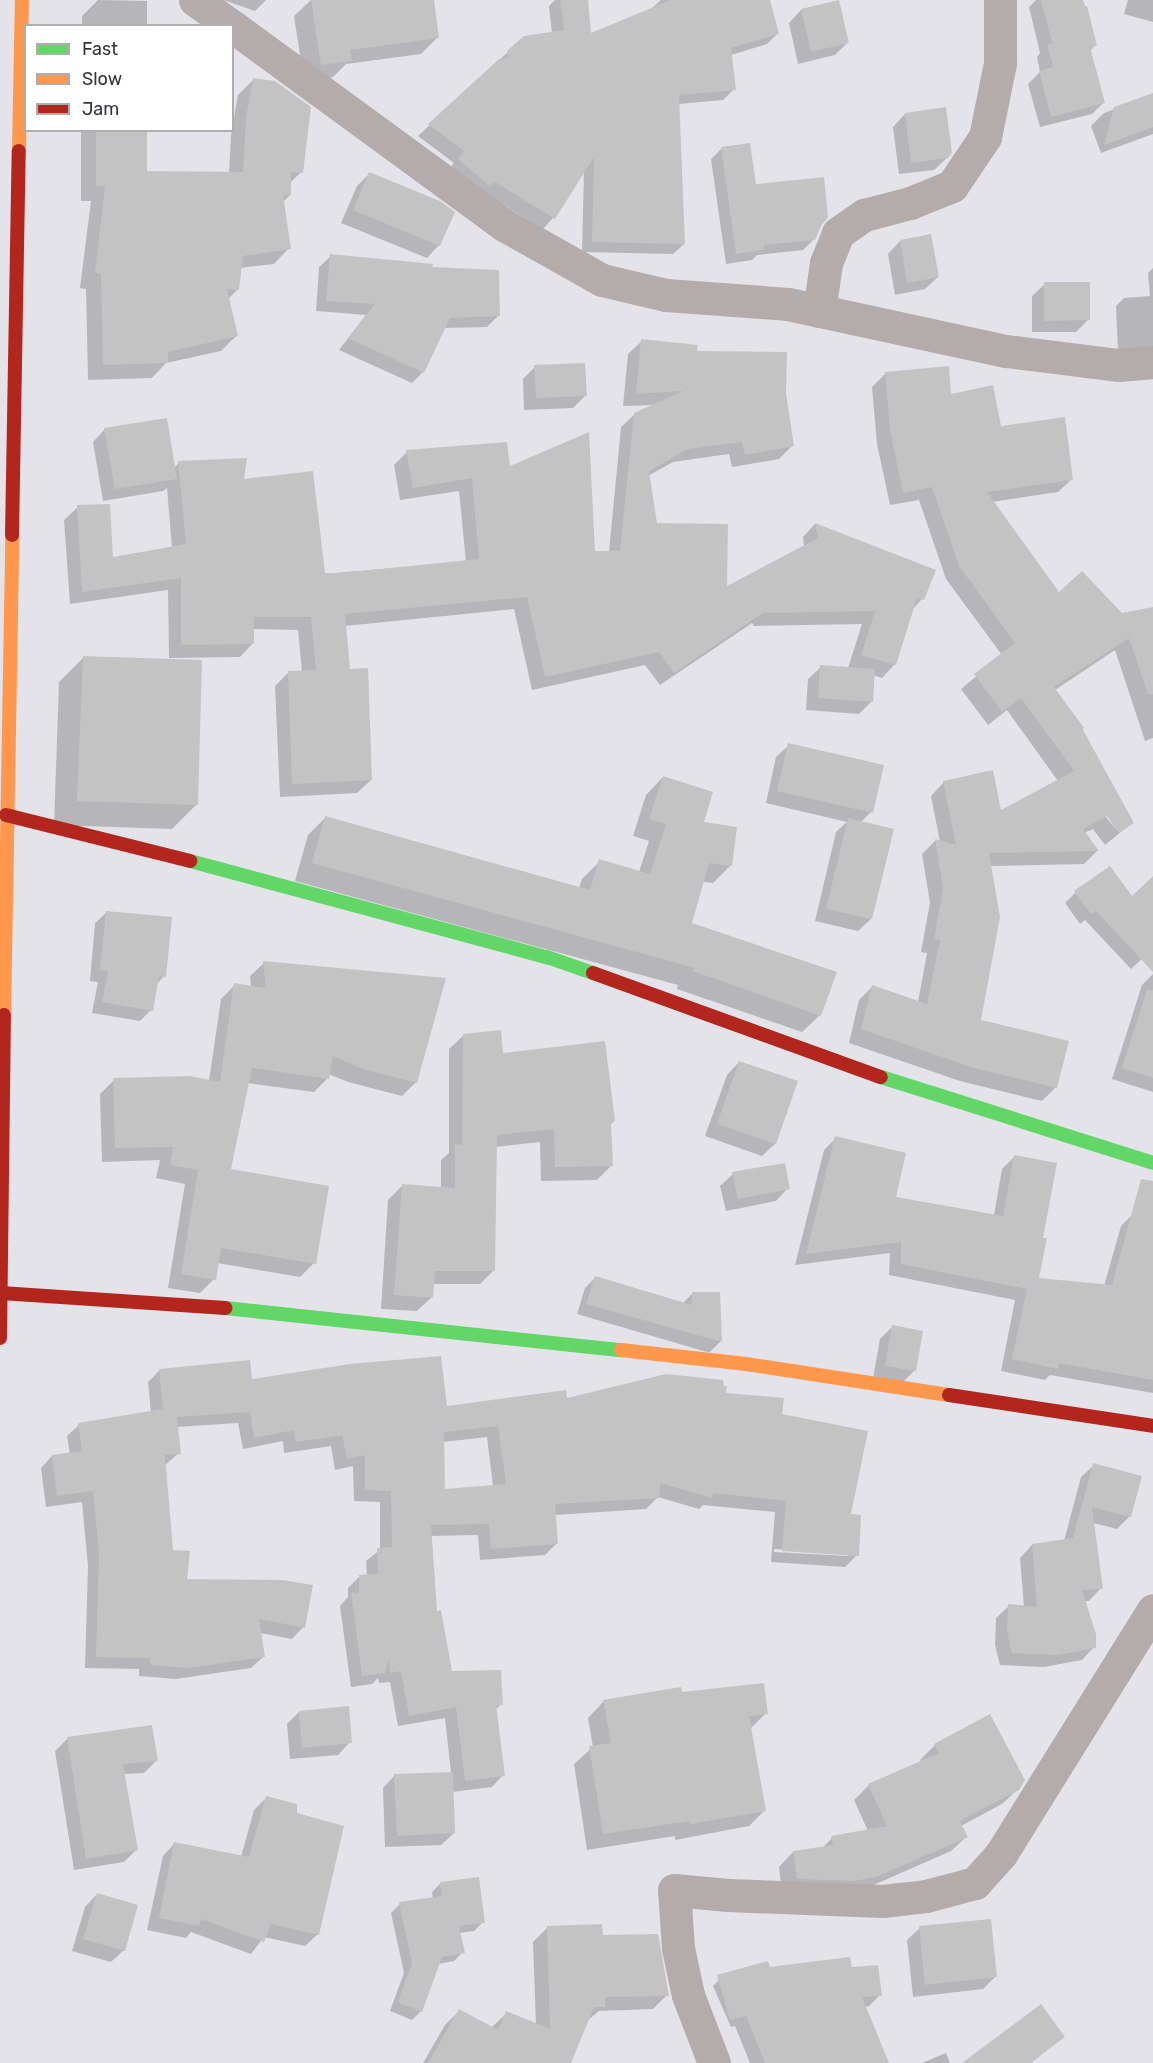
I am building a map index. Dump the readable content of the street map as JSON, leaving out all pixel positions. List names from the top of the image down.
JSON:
{
  "legend": ["Fast", "Slow", "Jam"]
}
